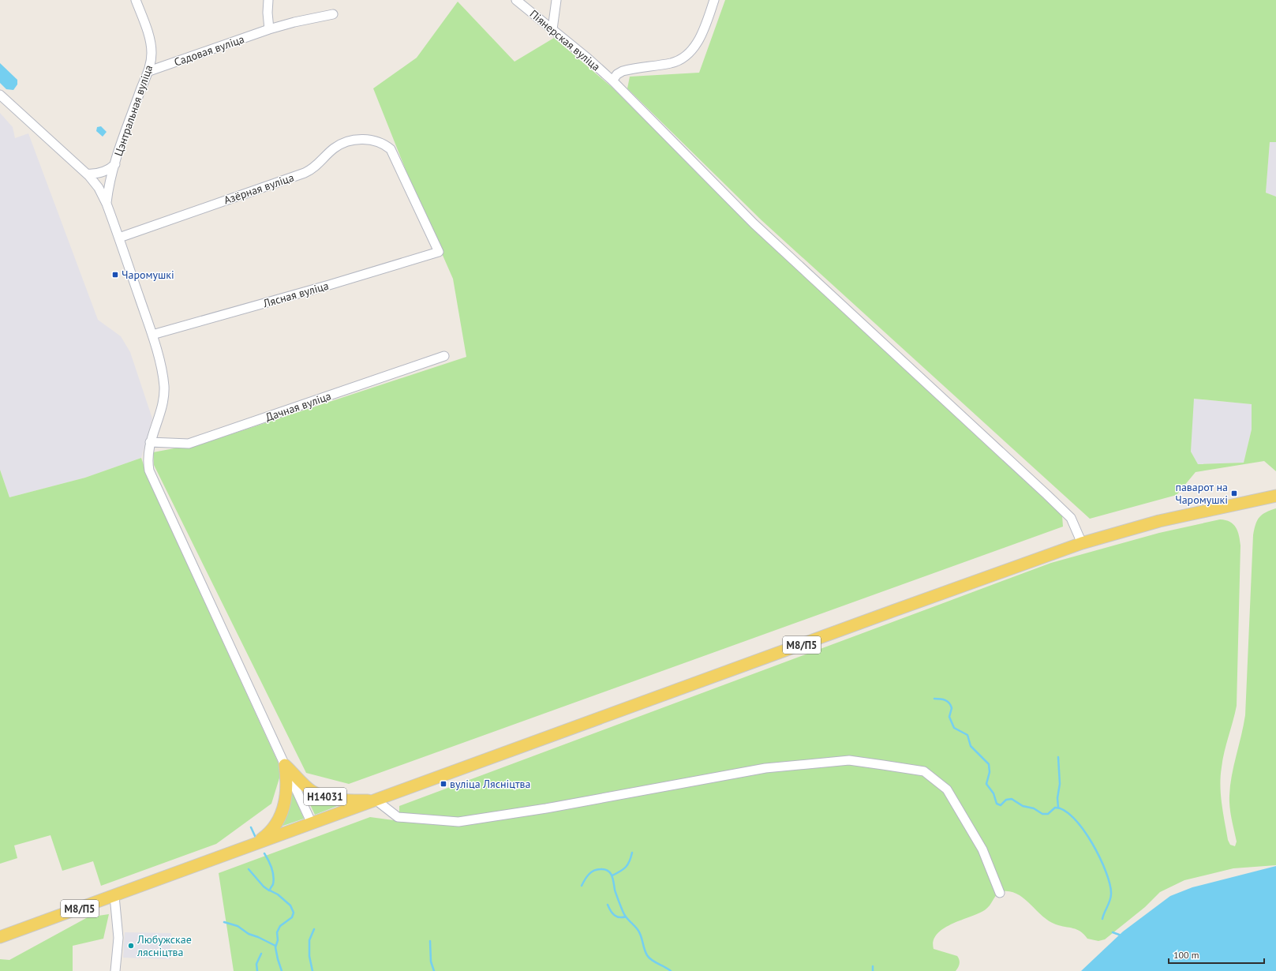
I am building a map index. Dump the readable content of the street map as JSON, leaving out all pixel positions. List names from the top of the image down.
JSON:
{
  "streets": {
    "main road": ["М8/П5", "Н14031"],
    "street": [
      "Піянерская вуліца",
      "Садовая вуліца",
      "Цэнтральная вуліца",
      "Азёрная вуліца",
      "Лясная вуліца",
      "Дачная вуліца"
    ]
  },
  "crossings": [
    ["Піянерская вуліца", "М8/П5"],
    ["Садовая вуліца", "Цэнтральная вуліца"],
    ["Цэнтральная вуліца", "Азёрная вуліца"],
    ["Цэнтральная вуліца", "Лясная вуліца"],
    ["Цэнтральная вуліца", "Дачная вуліца"],
    ["Цэнтральная вуліца", "Н14031"],
    ["Азёрная вуліца", "Лясная вуліца"],
    ["Дачная вуліца", "Н14031"],
    ["М8/П5", "Н14031"]
  ],
  "places": {
    "transit": ["Чаромушкі", "паварот на Чаромушкі", "вуліца Лясніцтва"],
    "other": ["Любужскае лясніцтва"]
  },
  "scale_bar": "100 m"
}
